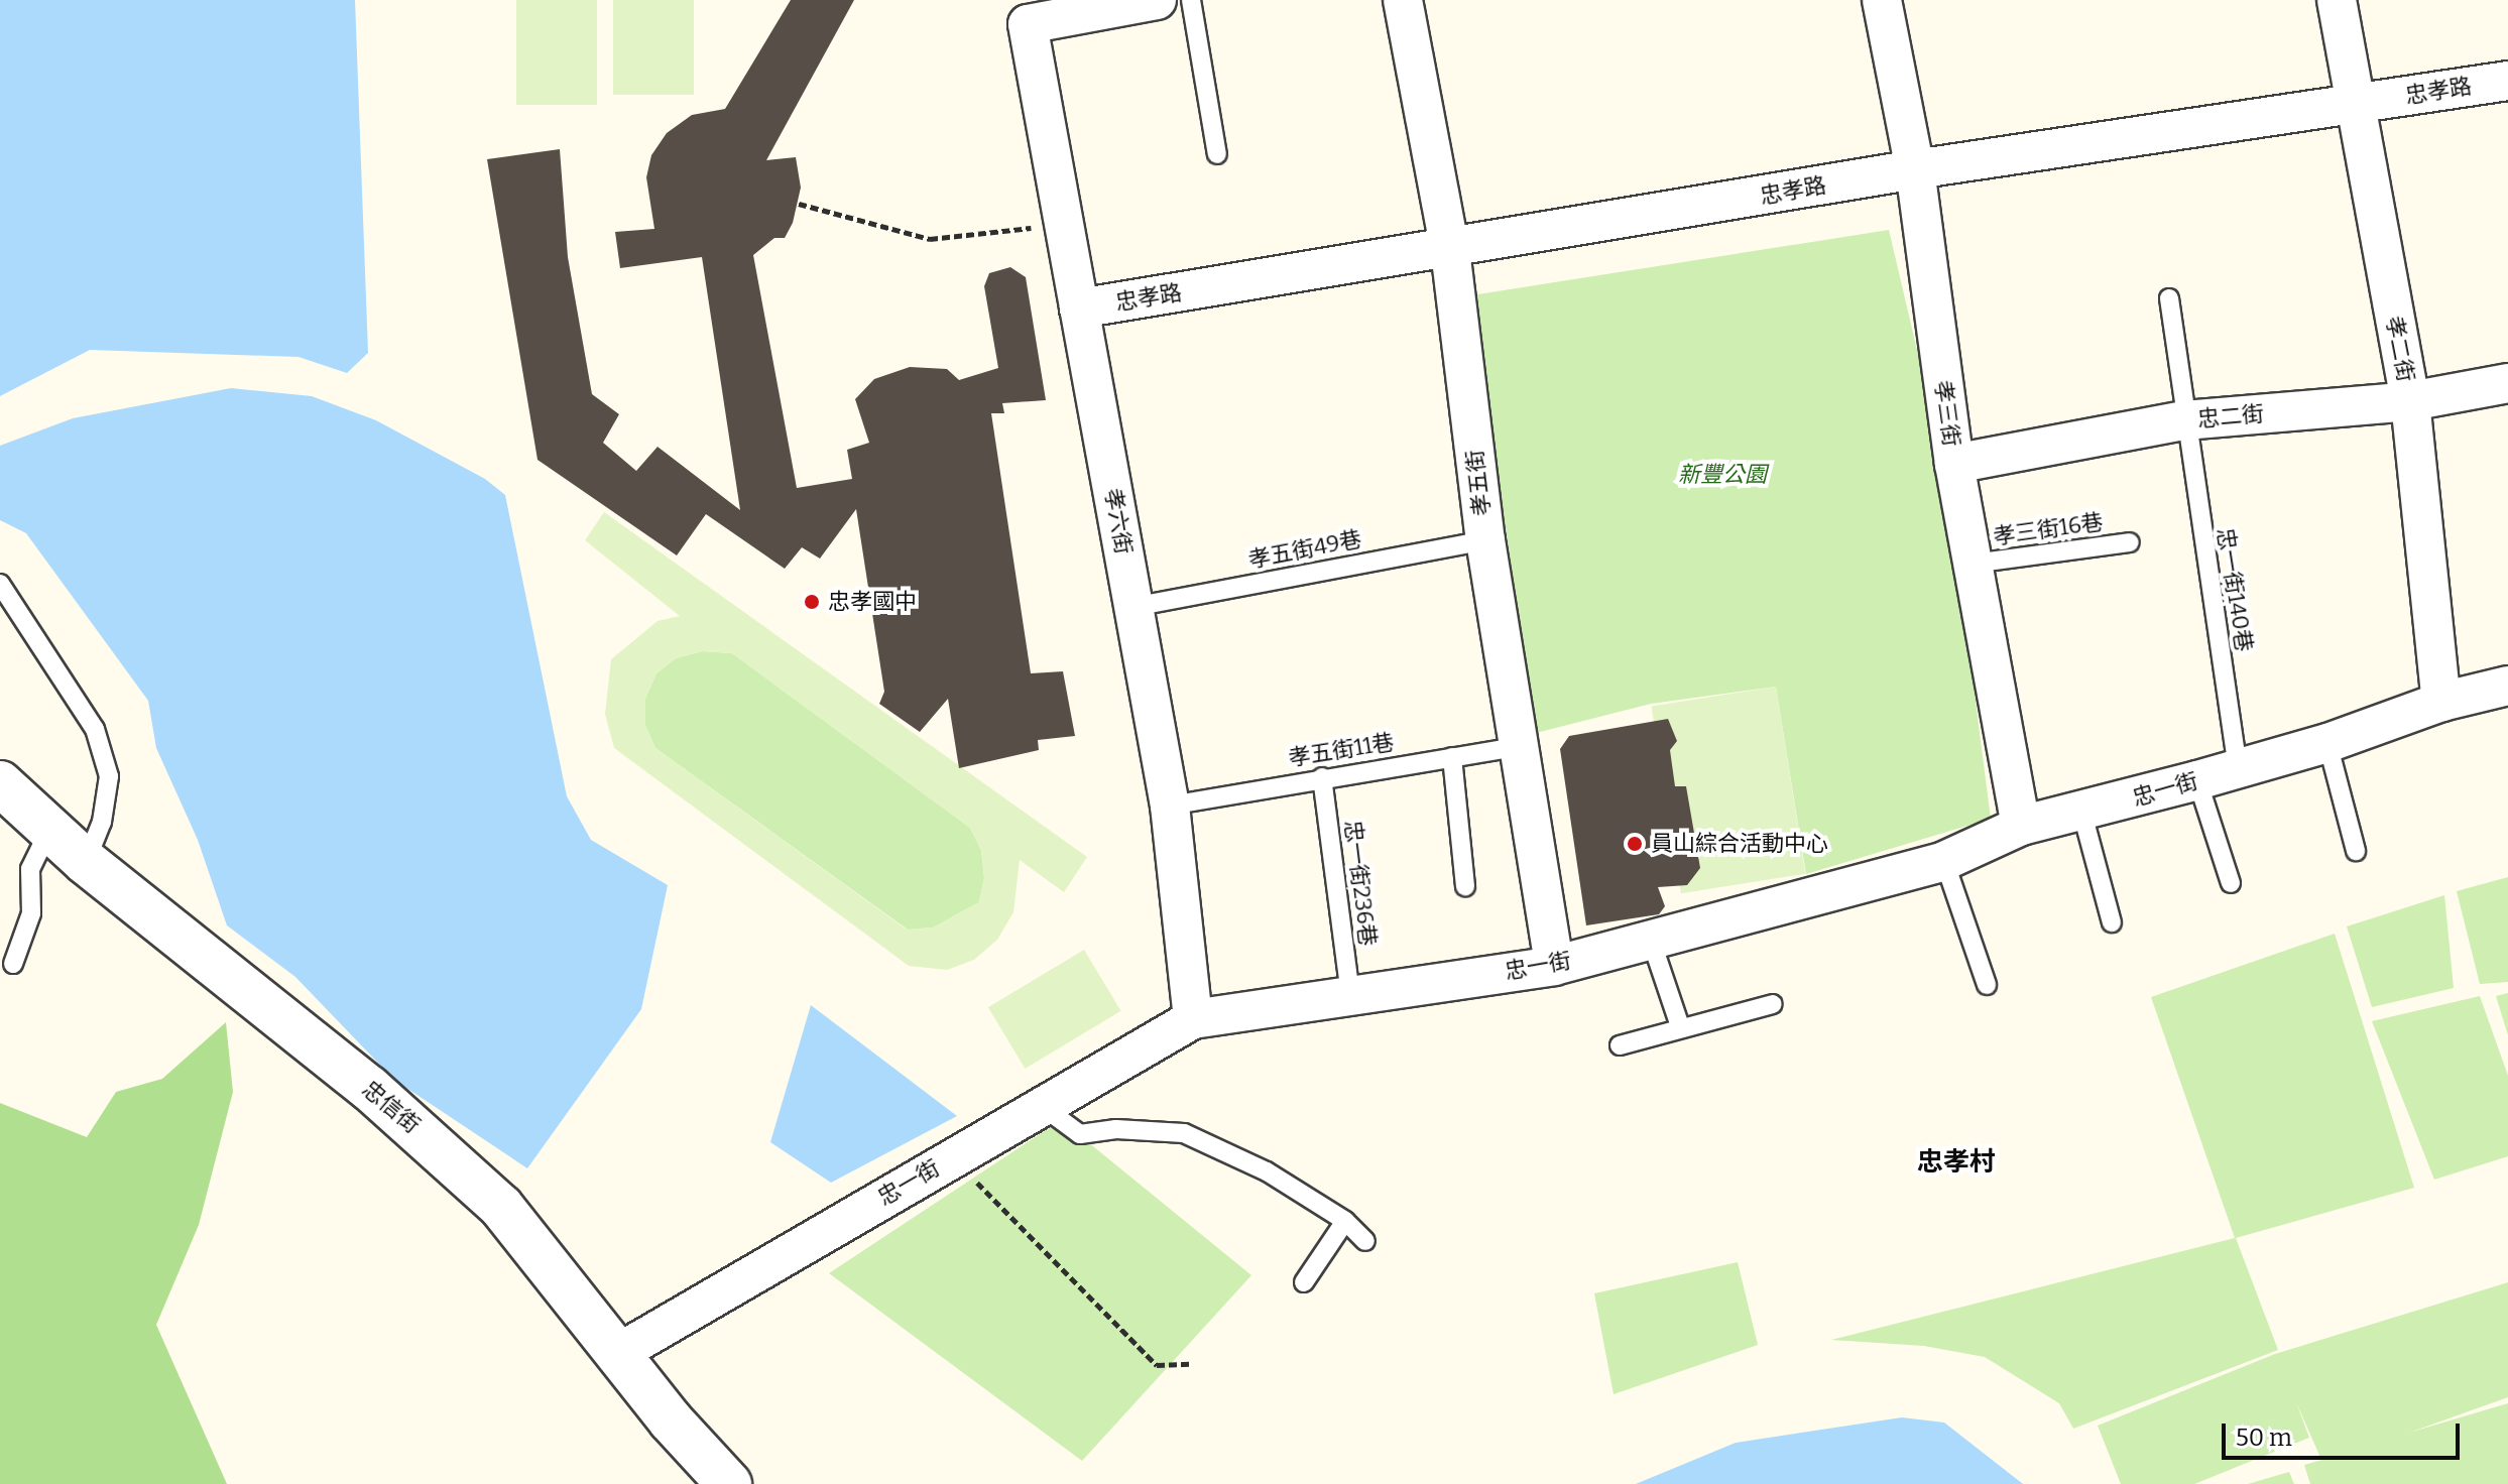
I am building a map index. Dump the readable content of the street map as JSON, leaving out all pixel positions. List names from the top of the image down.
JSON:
{
  "streets": {
    "street": [
      "忠孝路",
      "孝二街",
      "孝三街",
      "忠二街",
      "孝五街",
      "孝六街",
      "忠一街",
      "忠信街"
    ],
    "lane": [
      "孝三街16巷",
      "孝五街49巷",
      "忠一街140巷",
      "孝五街11巷",
      "忠一街236巷"
    ]
  },
  "crossings": [
    ["忠孝路", "孝二街"],
    ["忠孝路", "孝三街"],
    ["忠孝路", "孝五街"],
    ["忠孝路", "孝六街"],
    ["孝二街", "忠二街"],
    ["孝二街", "忠一街"],
    ["孝三街", "忠二街"],
    ["孝三街", "孝三街16巷"],
    ["孝三街", "忠一街"],
    ["忠二街", "忠一街140巷"],
    ["孝五街", "孝五街49巷"],
    ["孝五街", "孝五街11巷"],
    ["孝五街", "忠一街"],
    ["孝六街", "孝五街49巷"],
    ["孝六街", "孝五街11巷"],
    ["孝六街", "忠一街"],
    ["忠一街140巷", "忠一街"],
    ["孝五街11巷", "忠一街236巷"],
    ["忠一街", "忠一街236巷"],
    ["忠一街", "忠信街"]
  ],
  "districts": ["忠孝村"],
  "parks": ["新豐公園"],
  "places": ["忠孝國中", "員山綜合活動中心"],
  "scale_bar": "50 m"
}
